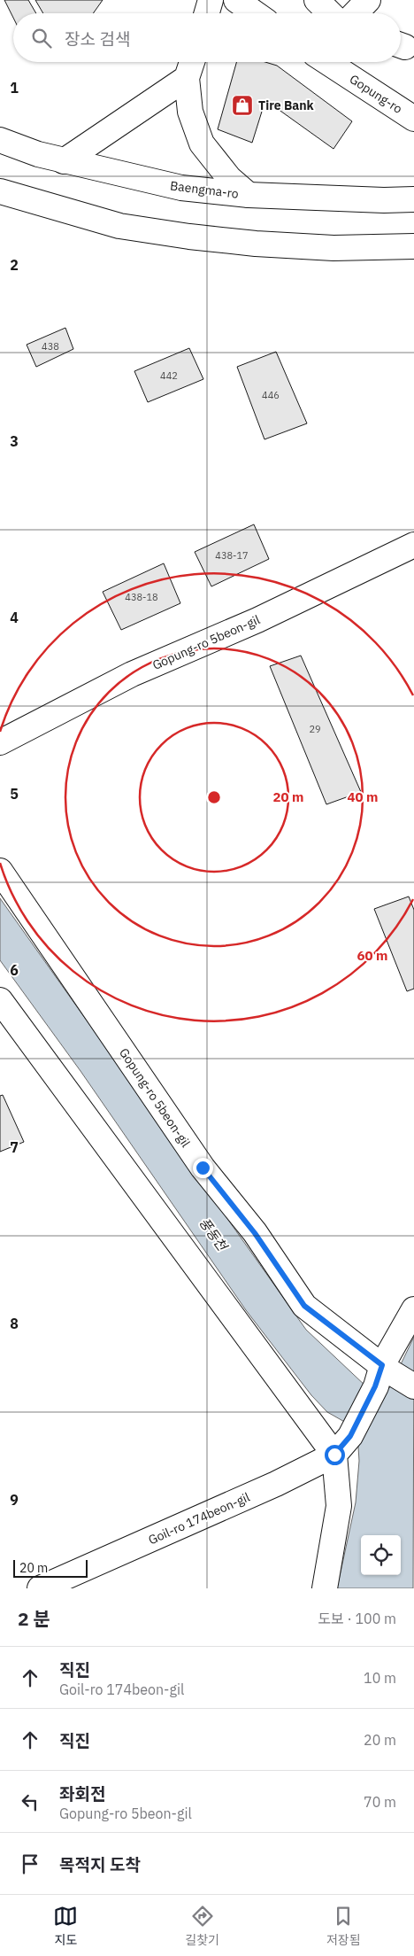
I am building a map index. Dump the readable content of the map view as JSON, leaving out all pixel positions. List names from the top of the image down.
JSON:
{
  "streets": {
    "street": [
      "Gopung-ro",
      "Baengma-ro",
      "Gopung-ro 5beon-gil",
      "Goil-ro 174beon-gil"
    ]
  },
  "crossings": [
    ["Gopung-ro 5beon-gil", "Goil-ro 174beon-gil"]
  ],
  "water": ["풍동천"],
  "places": {
    "shop": ["Tire Bank"]
  },
  "house_numbers": [
    "438",
    "442",
    "446",
    "438-17",
    "438-18",
    "29"
  ],
  "scale_bar": "20 m",
  "page": {
    "search": "장소 검색",
    "scale": "20 m",
    "heading": ["2 분", "도보 · 100 m"],
    "list": [
      ["직진", "Goil-ro 174beon-gil", "10 m"],
      ["직진", "20 m"],
      ["좌회전", "Gopung-ro 5beon-gil", "70 m"],
      "목적지 도착"
    ],
    "nav": ["지도", "길찾기", "저장됨"]
  },
  "grid": {
    "rows": [
      "1",
      "2",
      "3",
      "4",
      "5",
      "6",
      "7",
      "8",
      "9"
    ]
  },
  "rings": ["20 m", "40 m", "60 m"]
}
